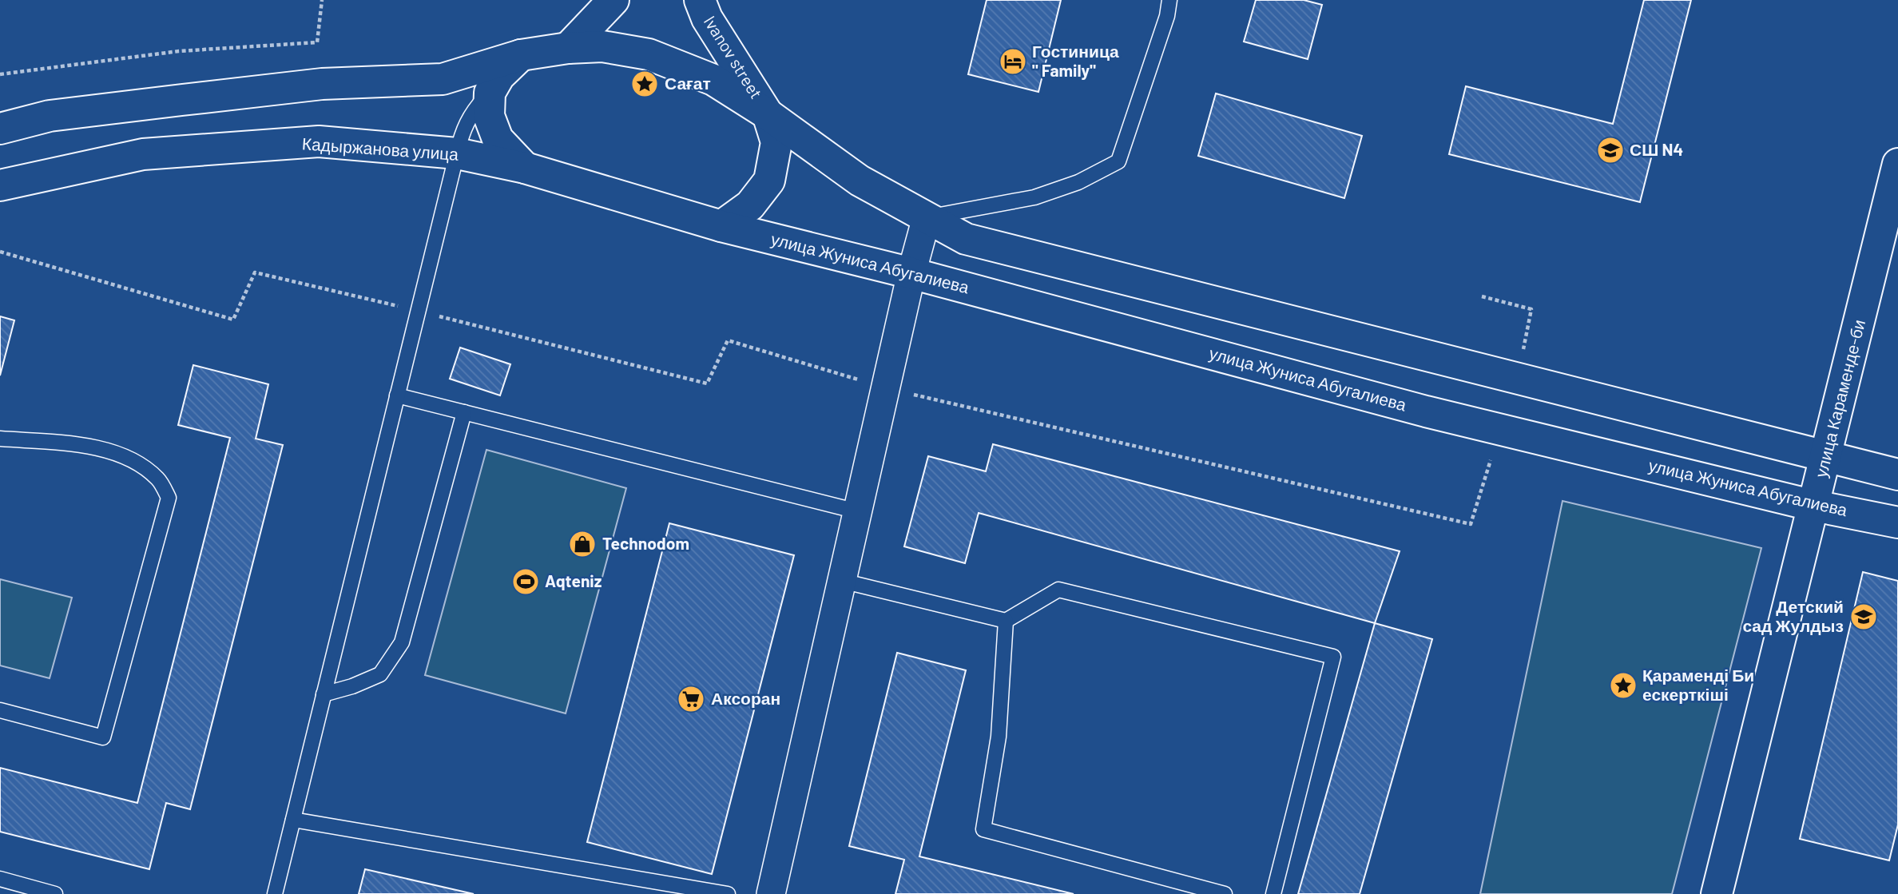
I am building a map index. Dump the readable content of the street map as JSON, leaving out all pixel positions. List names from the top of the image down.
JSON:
{
  "streets": {
    "main road": [
      "Ivanov street",
      "Кадыржанова улица",
      "улица Жуниса Абугалиева",
      "улица Караменде-би"
    ]
  },
  "crossings": [
    ["Кадыржанова улица", "улица Жуниса Абугалиева"],
    ["улица Жуниса Абугалиева", "улица Караменде-би"]
  ],
  "places": {
    "hotel": ["Гостиница \" Family\""],
    "place": ["Сағат", "Қараменді Би ескерткіші"],
    "school or university": ["СШ N4", "Детский сад Жулдыз"],
    "shop": ["Technodom"],
    "sports": ["Aqteniz"],
    "supermarket": ["Аксоран"]
  }
}
